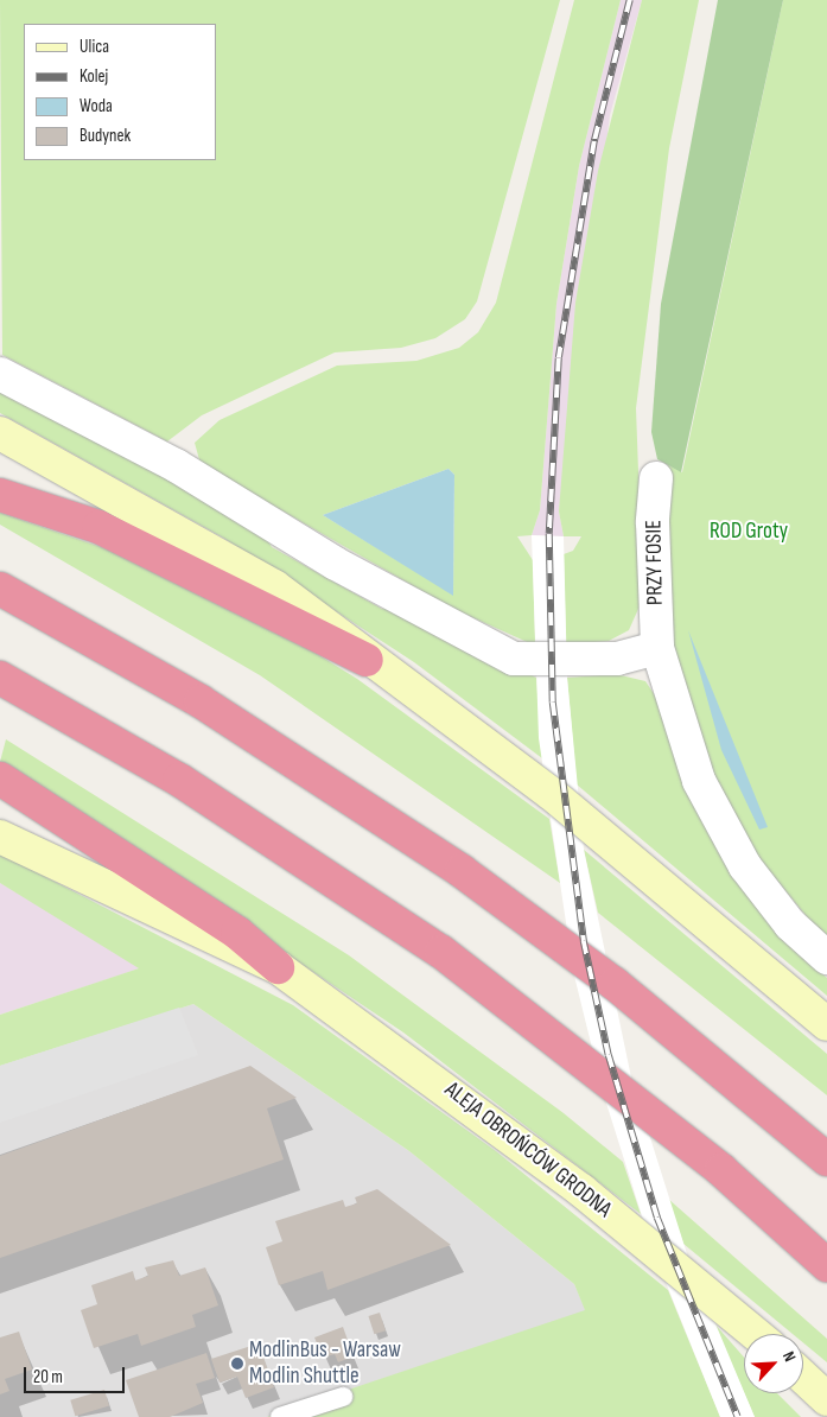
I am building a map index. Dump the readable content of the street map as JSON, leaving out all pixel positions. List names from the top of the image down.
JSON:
{
  "streets": {
    "main road": ["ALEJA OBROŃCÓW GRODNA"],
    "street": ["PRZY FOSIE"]
  },
  "parks": ["ROD Groty"],
  "places": ["ModlinBus - Warsaw Modlin Shuttle"],
  "legend": [
    "Ulica",
    "Kolej",
    "Woda",
    "Budynek"
  ],
  "scale_bar": "20 m",
  "north": "top right"
}
